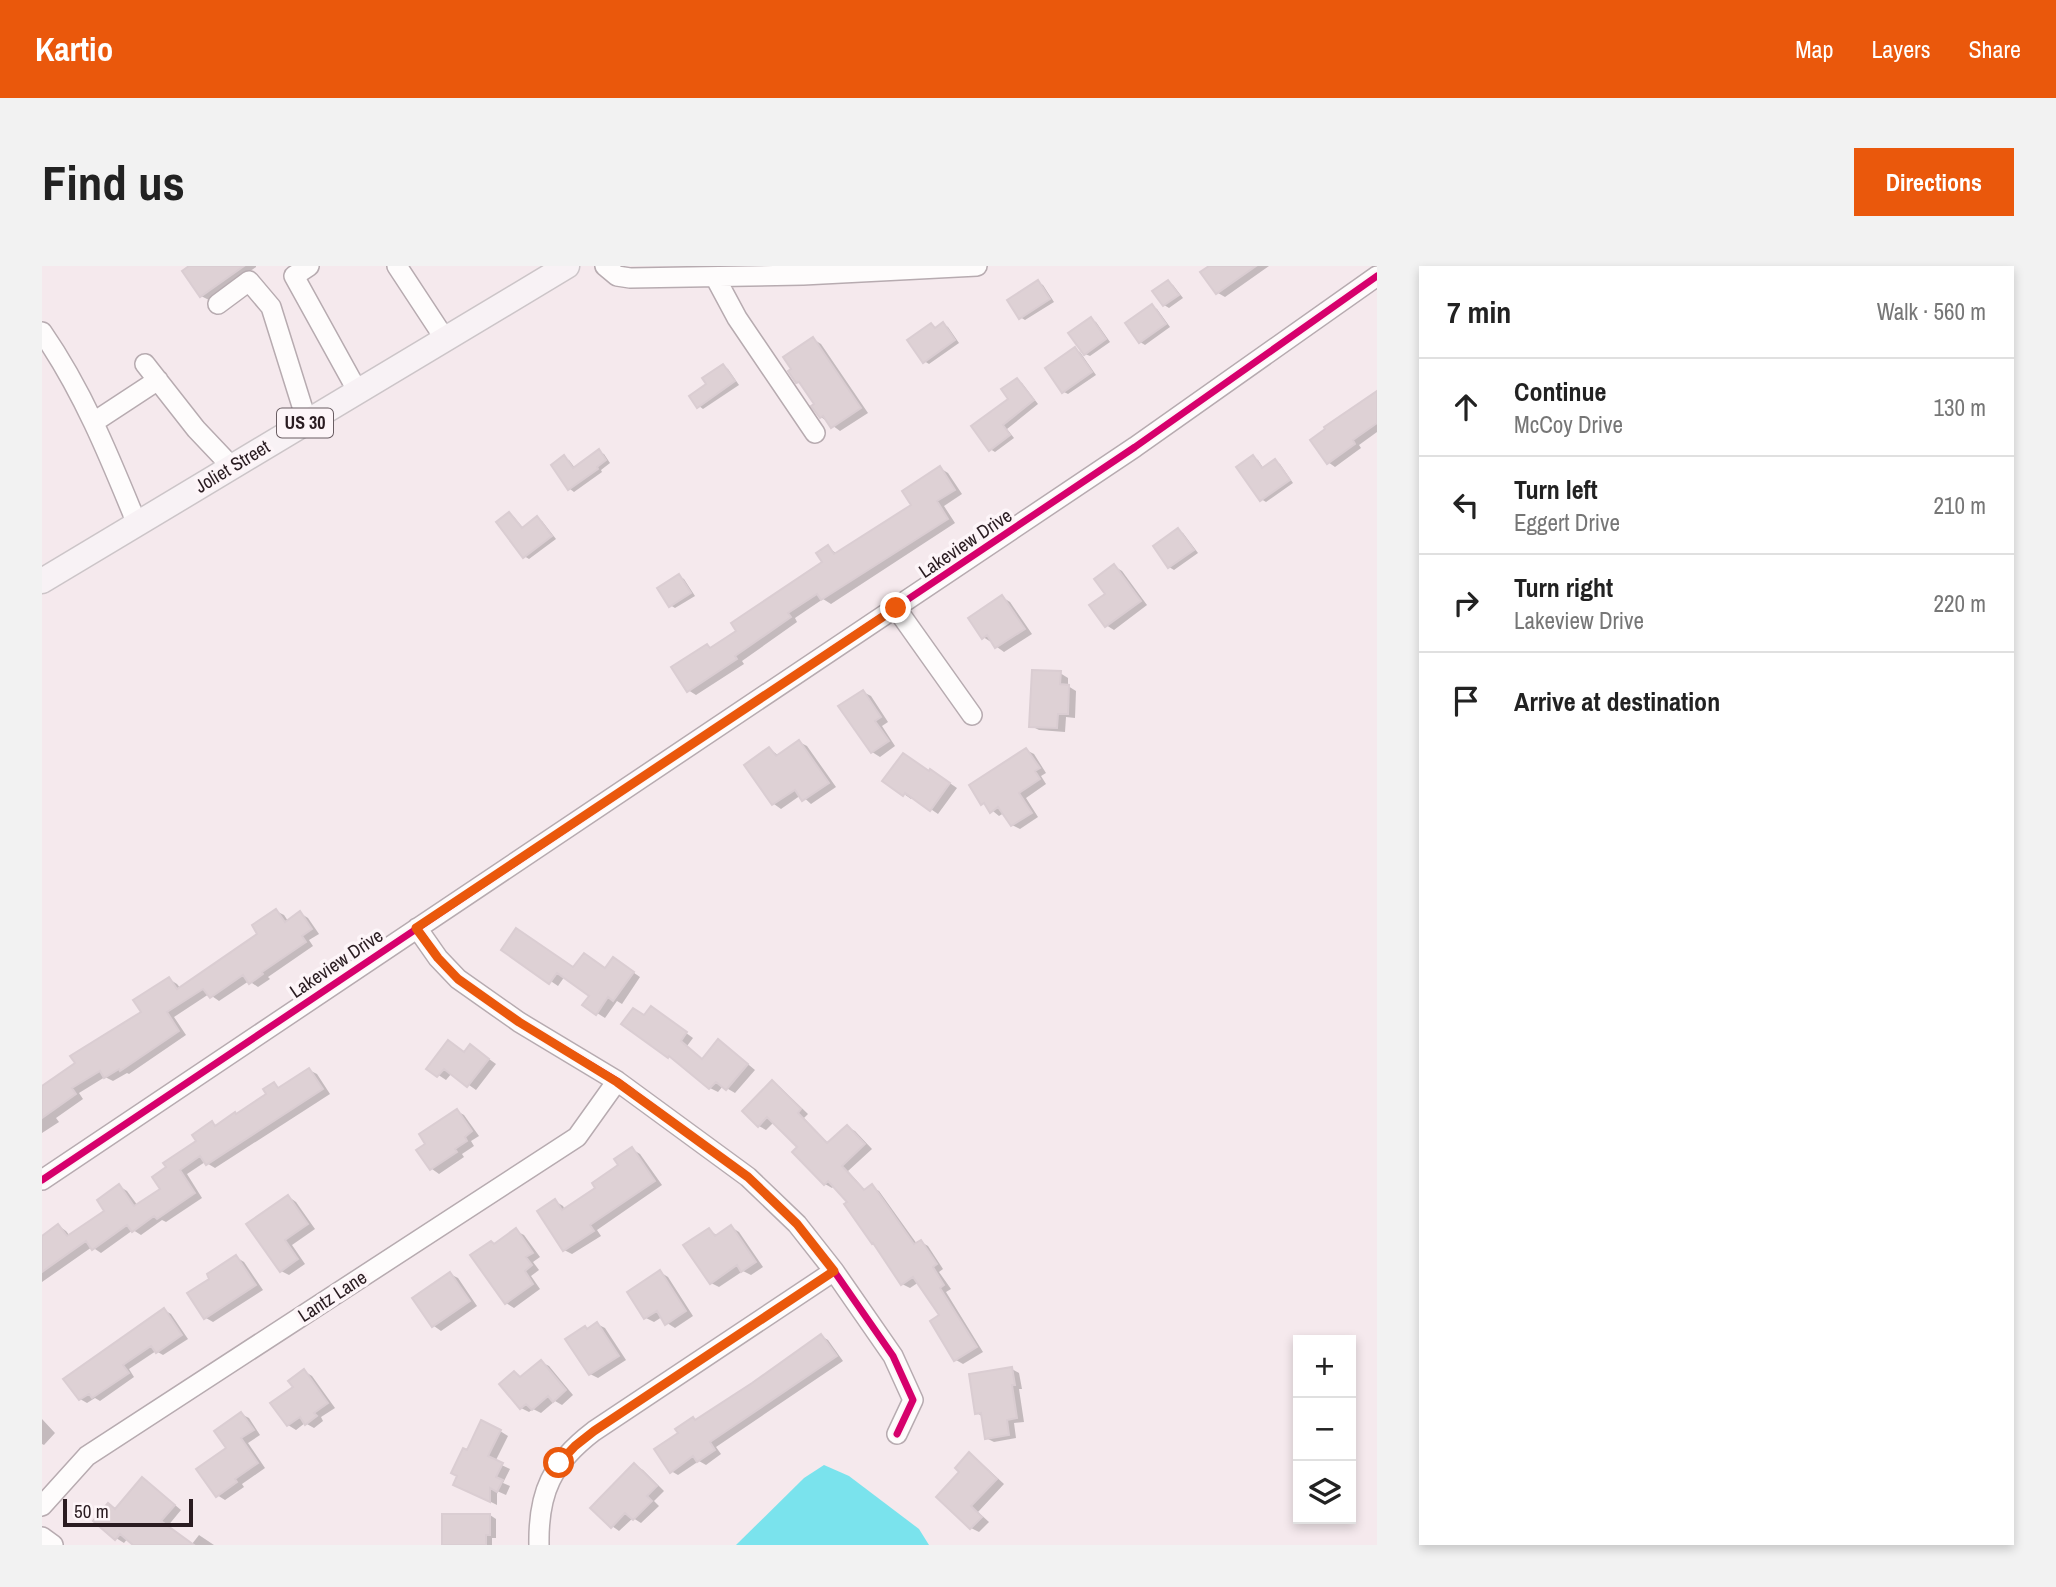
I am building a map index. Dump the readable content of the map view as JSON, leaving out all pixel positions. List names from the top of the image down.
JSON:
{
  "streets": {
    "main road": ["US 30", "Joliet Street"],
    "street": ["Lakeview Drive", "Lantz Lane"]
  },
  "scale_bar": "50 m",
  "page": {
    "header": "Kartio",
    "nav": ["Map", "Layers", "Share"],
    "buttons": "Directions",
    "title": "Find us",
    "heading": ["7 min", "Walk · 560 m"],
    "list": [
      ["Continue", "McCoy Drive", "130 m"],
      ["Turn left", "Eggert Drive", "210 m"],
      ["Turn right", "Lakeview Drive", "220 m"],
      "Arrive at destination"
    ],
    "map_buttons": ["+", "−"],
    "scale": "50 m"
  }
}
